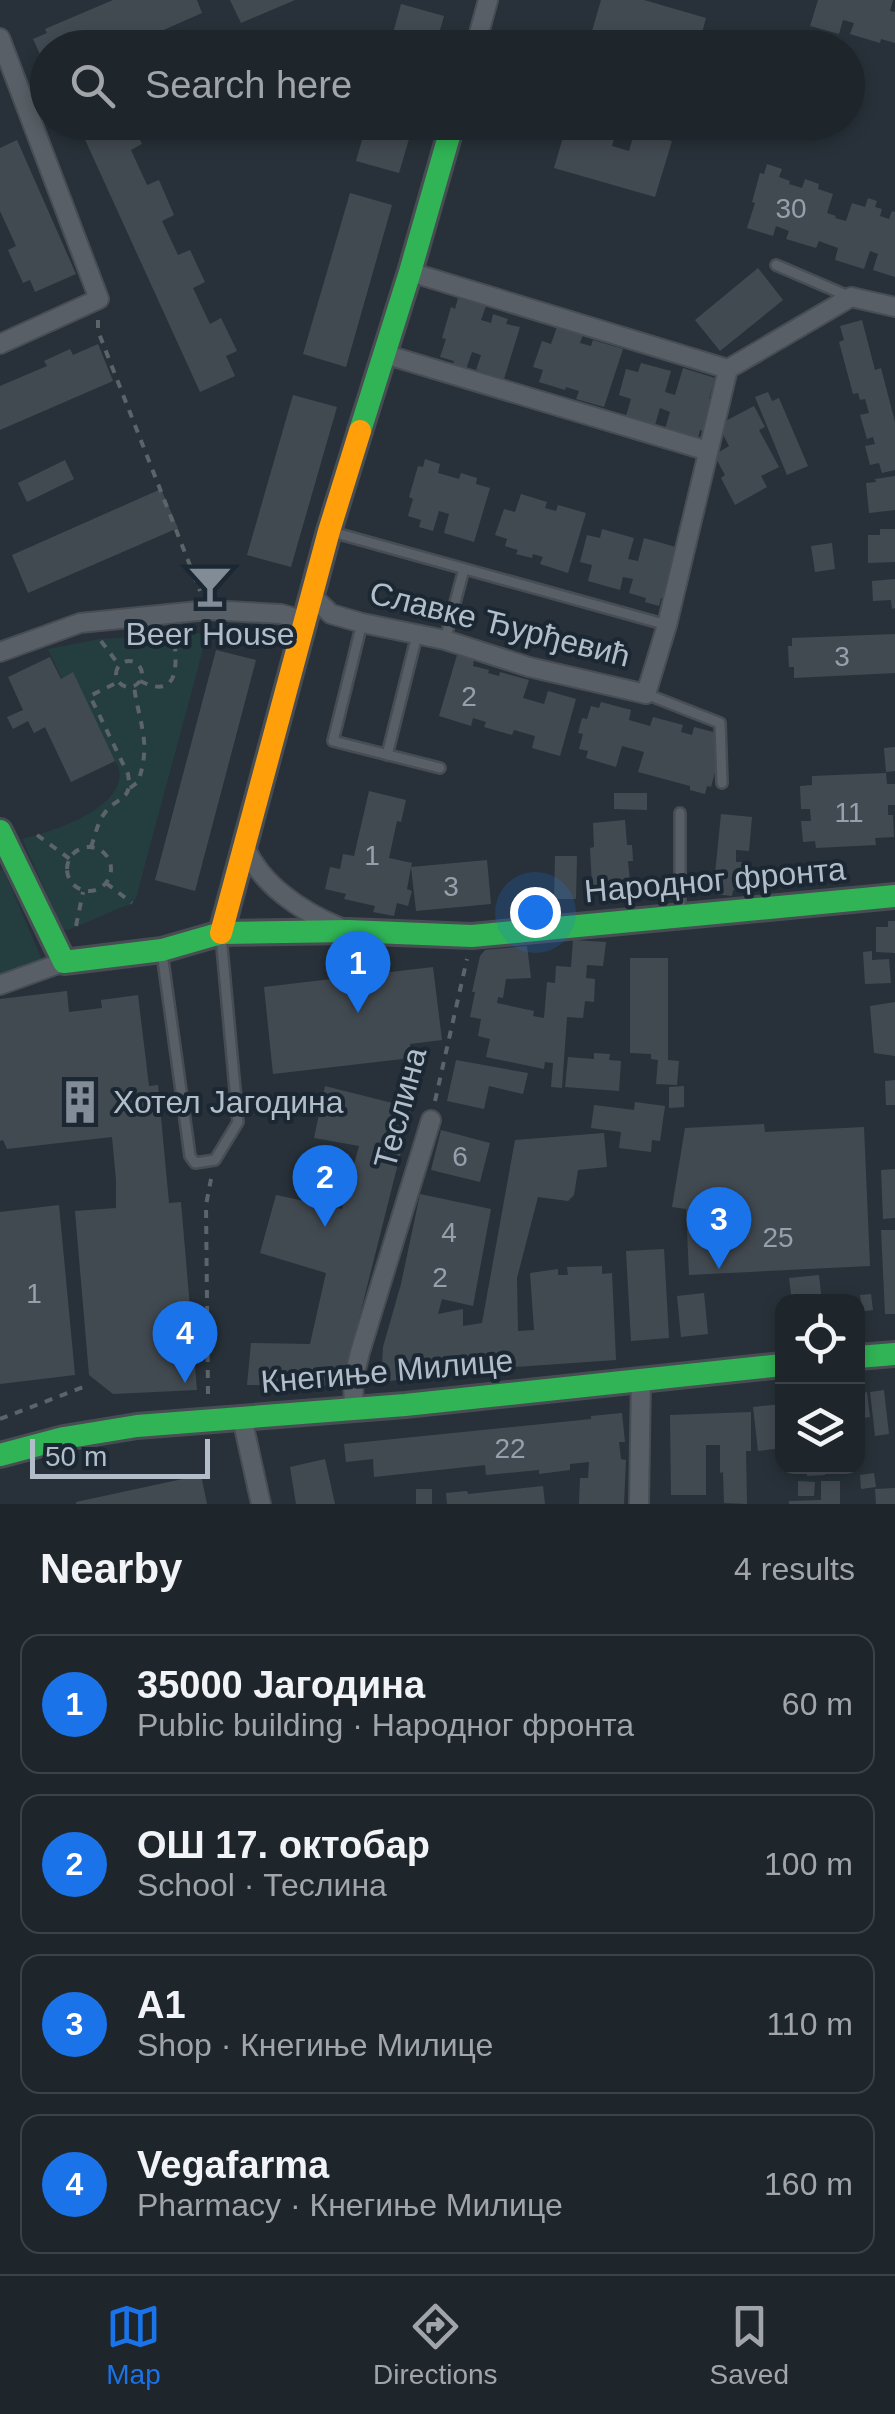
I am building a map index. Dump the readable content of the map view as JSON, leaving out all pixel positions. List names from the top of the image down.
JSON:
{
  "streets": {
    "street": [
      "Славке Ђурђевић",
      "Народног фронта",
      "Теслина",
      "Кнегиње Милице"
    ]
  },
  "crossings": [
    ["Народног фронта", "Теслина"],
    ["Теслина", "Кнегиње Милице"]
  ],
  "places": {
    "bar": ["Beer House"],
    "building": ["Хотел Јагодина"]
  },
  "house_numbers": [
    "30",
    "3",
    "2",
    "11",
    "1",
    "3",
    "6",
    "4",
    "25",
    "2",
    "1",
    "22"
  ],
  "scale_bar": "50 m",
  "page": {
    "search": "Search here",
    "pins": [
      "1",
      "2",
      "3",
      "4"
    ],
    "scale": "50 m",
    "heading": ["Nearby", "4 results"],
    "list": [
      {
        "mark": "1",
        "name": "35000 Јагодина",
        "note": "Public building · Народног фронта",
        "value": "60 m"
      },
      {
        "mark": "2",
        "name": "ОШ 17. октобар",
        "note": "School · Теслина",
        "value": "100 m"
      },
      {
        "mark": "3",
        "name": "A1",
        "note": "Shop · Кнегиње Милице",
        "value": "110 m"
      },
      {
        "mark": "4",
        "name": "Vegafarma",
        "note": "Pharmacy · Кнегиње Милице",
        "value": "160 m"
      }
    ],
    "nav": ["Map", "Directions", "Saved"]
  }
}
